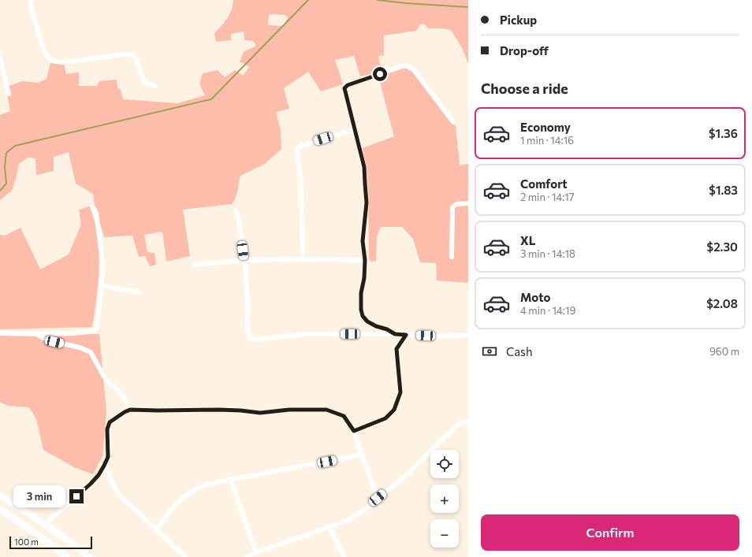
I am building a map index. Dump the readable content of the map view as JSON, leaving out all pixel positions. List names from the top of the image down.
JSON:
{
  "scale_bar": "100 m",
  "page": {
    "banner": ["Pickup", "Drop-off"],
    "heading": "Choose a ride",
    "list": [
      {
        "name": "Economy",
        "note": "1 min · 14:16",
        "value": "$1.36"
      },
      {
        "name": "Comfort",
        "note": "2 min · 14:17",
        "value": "$1.83"
      },
      {
        "name": "XL",
        "note": "3 min · 14:18",
        "value": "$2.30"
      },
      {
        "name": "Moto",
        "note": "4 min · 14:19",
        "value": "$2.08"
      }
    ],
    "pay": ["Cash", "960 m"],
    "map_buttons": ["+", "−"],
    "bubble": "3 min",
    "buttons": "Confirm",
    "scale": "100 m"
  }
}
